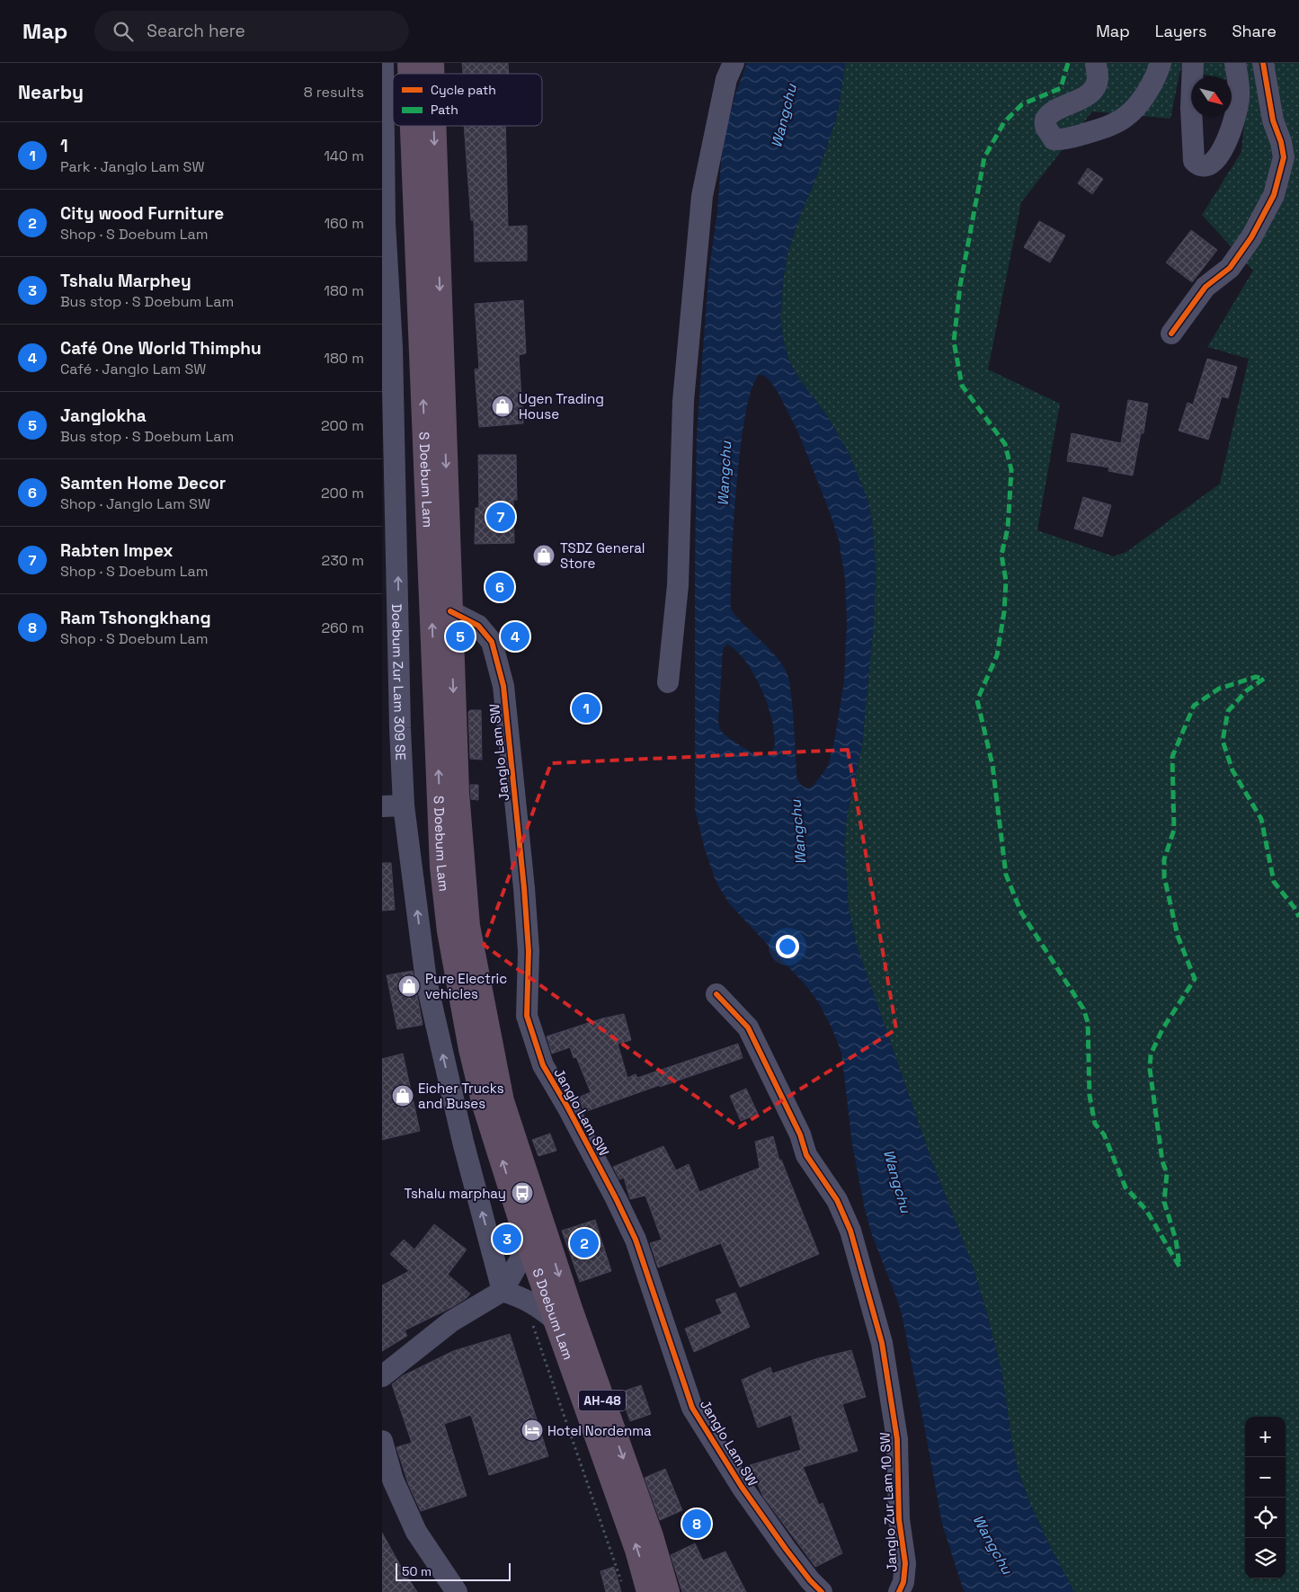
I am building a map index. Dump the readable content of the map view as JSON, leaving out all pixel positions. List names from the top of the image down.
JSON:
{
  "streets": {
    "highway": ["S Doebum Lam", "AH-48"],
    "street": ["Doebum Zur Lam 309 SE", "Janglo Lam SW", "Janglo Zur Lam 10 SW"]
  },
  "crossings": [
    ["S Doebum Lam", "Janglo Lam SW"]
  ],
  "one_way": ["Doebum Zur Lam 309 SE"],
  "water": ["Wangchu"],
  "places": {
    "shop": [
      "Ugen Trading House",
      "TSDZ General Store",
      "Pure Electric vehicles",
      "Eicher Trucks and Buses"
    ],
    "bus stop": ["Tshalu marphay"],
    "hotel": ["Hotel Nordenma"]
  },
  "legend": ["Cycle path", "Path"],
  "scale_bar": "50 m",
  "north": "bottom right",
  "page": {
    "header": "Map",
    "search": "Search here",
    "nav": ["Map", "Layers", "Share"],
    "heading": ["Nearby", "8 results"],
    "list": [
      {
        "mark": "1",
        "name": "1",
        "note": "Park · Janglo Lam SW",
        "value": "140 m"
      },
      {
        "mark": "2",
        "name": "City wood Furniture",
        "note": "Shop · S Doebum Lam",
        "value": "160 m"
      },
      {
        "mark": "3",
        "name": "Tshalu Marphey",
        "note": "Bus stop · S Doebum Lam",
        "value": "180 m"
      },
      {
        "mark": "4",
        "name": "Café One World Thimphu",
        "note": "Café · Janglo Lam SW",
        "value": "180 m"
      },
      {
        "mark": "5",
        "name": "Janglokha",
        "note": "Bus stop · S Doebum Lam",
        "value": "200 m"
      },
      {
        "mark": "6",
        "name": "Samten Home Decor",
        "note": "Shop · Janglo Lam SW",
        "value": "200 m"
      },
      {
        "mark": "7",
        "name": "Rabten Impex",
        "note": "Shop · S Doebum Lam",
        "value": "230 m"
      },
      {
        "mark": "8",
        "name": "Ram Tshongkhang",
        "note": "Shop · S Doebum Lam",
        "value": "260 m"
      }
    ],
    "pins": [
      "7",
      "6",
      "4",
      "5",
      "1",
      "3",
      "2",
      "8"
    ],
    "map_buttons": ["+", "−"],
    "scale": "50 m"
  }
}
